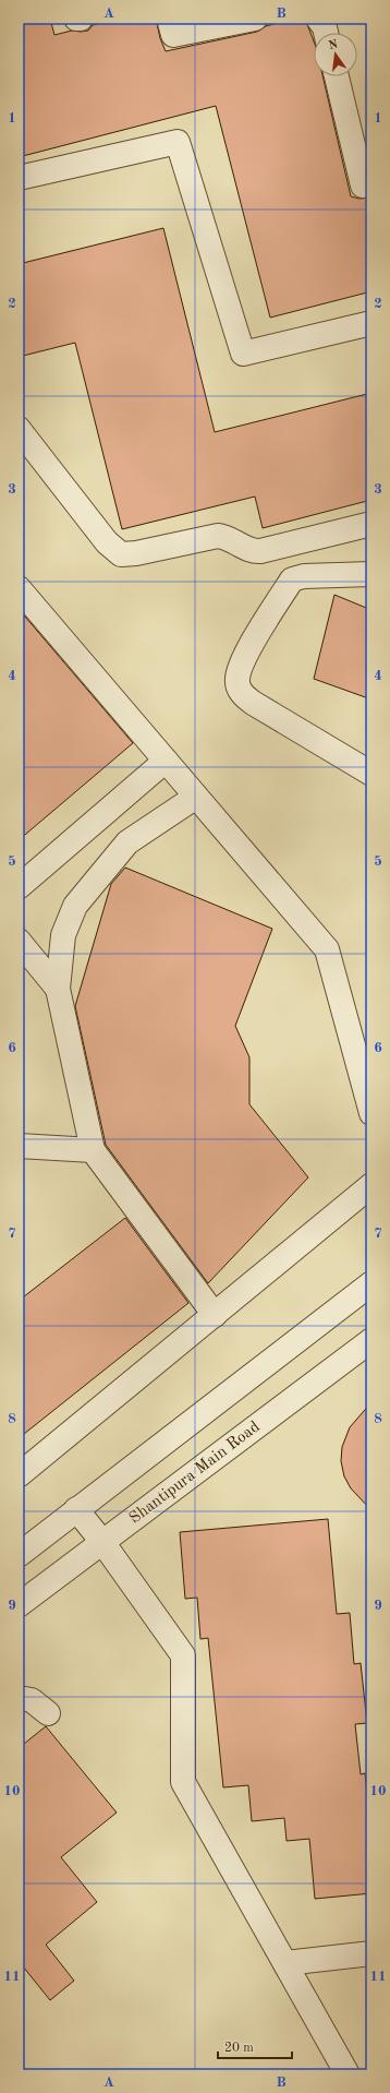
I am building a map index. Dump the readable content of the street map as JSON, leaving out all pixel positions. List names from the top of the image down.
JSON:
{
  "streets": {
    "street": ["Shantipura Main Road"]
  },
  "scale_bar": "20 m",
  "north": "top",
  "grid": {
    "columns": ["A", "B"],
    "rows": [
      "1",
      "2",
      "3",
      "4",
      "5",
      "6",
      "7",
      "8",
      "9",
      "10",
      "11"
    ]
  }
}
